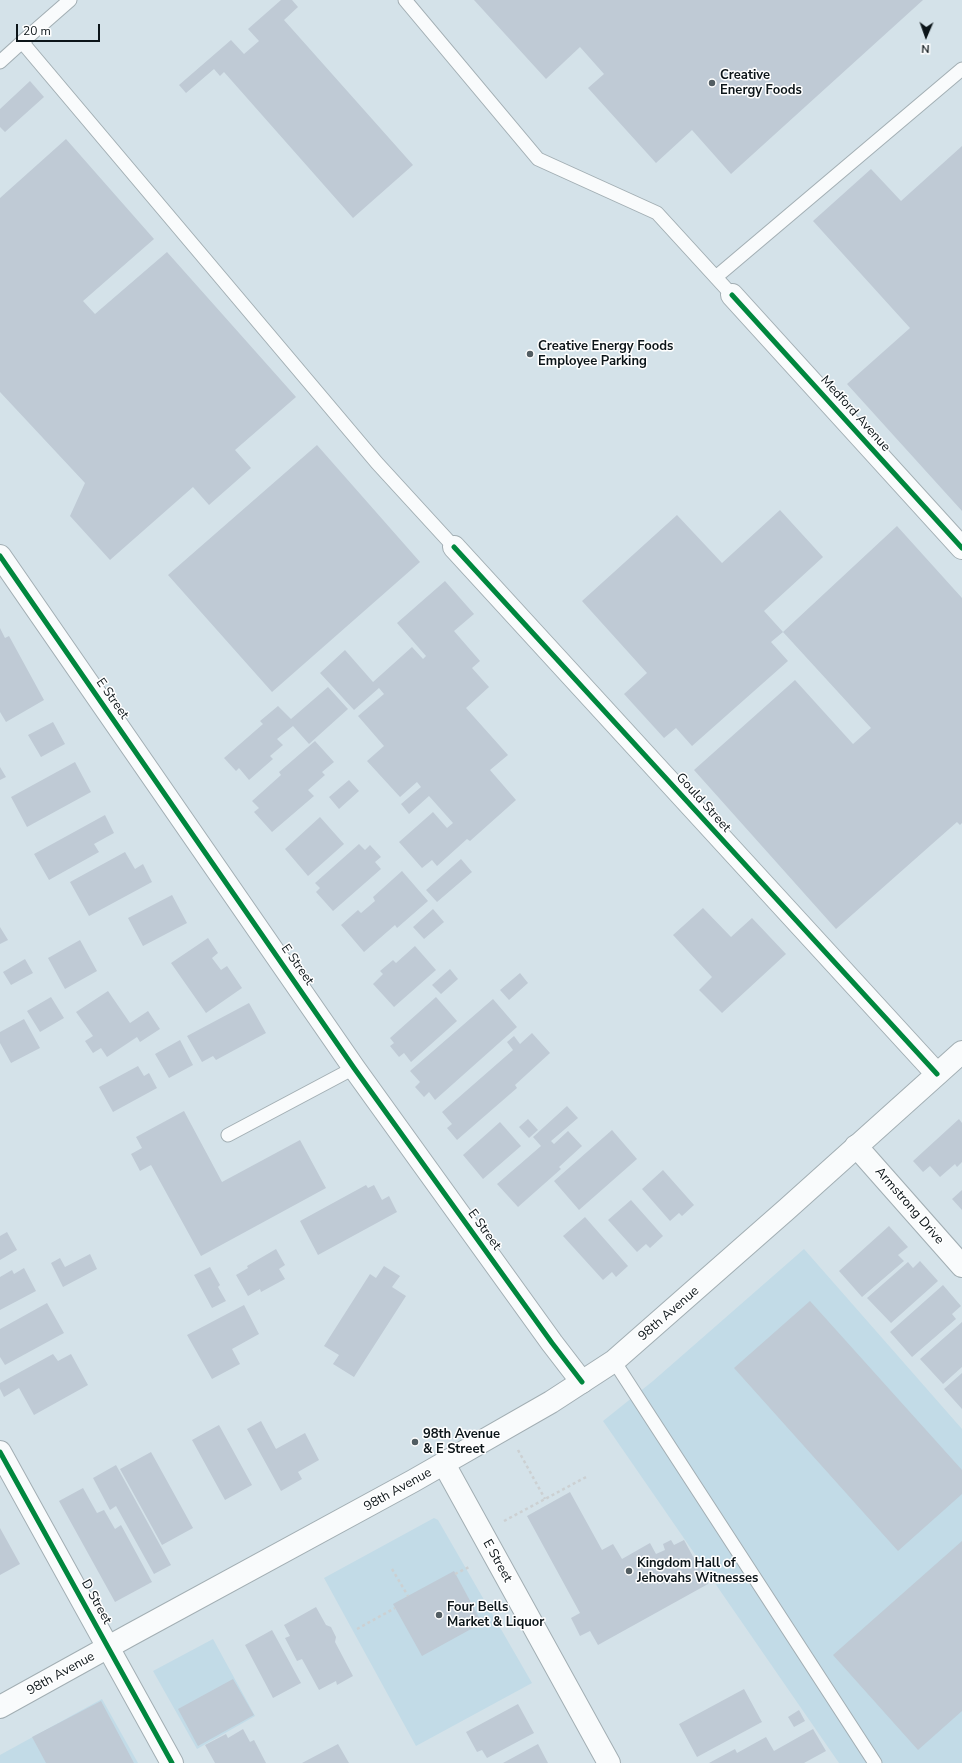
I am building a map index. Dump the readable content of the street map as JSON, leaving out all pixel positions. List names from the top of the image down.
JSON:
{
  "streets": {
    "street": [
      "Medford Avenue",
      "E Street",
      "Gould Street",
      "Armstrong Drive",
      "98th Avenue",
      "D Street"
    ]
  },
  "crossings": [
    ["E Street", "98th Avenue"],
    ["Gould Street", "98th Avenue"],
    ["Armstrong Drive", "98th Avenue"],
    ["98th Avenue", "D Street"]
  ],
  "places": [
    "Creative Energy Foods",
    "Creative Energy Foods Employee Parking",
    "98th Avenue & E Street",
    "Kingdom Hall of Jehovahs Witnesses",
    "Four Bells Market & Liquor"
  ],
  "scale_bar": "20 m",
  "north": "bottom"
}
